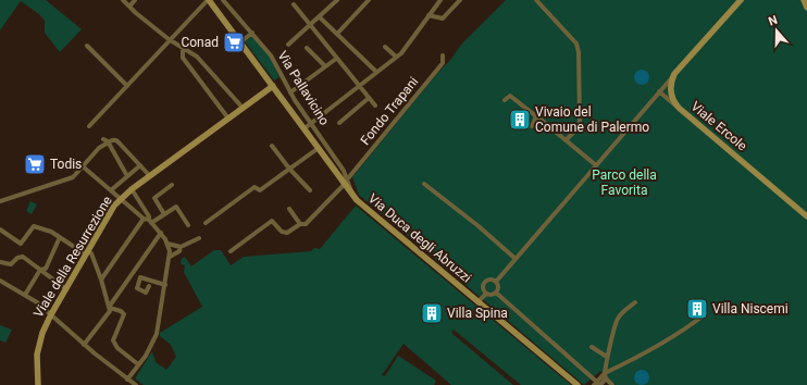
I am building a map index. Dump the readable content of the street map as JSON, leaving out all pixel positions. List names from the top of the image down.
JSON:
{
  "streets": {
    "street": [
      "Via Pallavicino",
      "Fondo Trapani",
      "Viale Ercole",
      "Via Duca degli Abruzzi",
      "Viale della Resurrezione"
    ]
  },
  "crossings": [
    ["Via Pallavicino", "Fondo Trapani"],
    ["Via Pallavicino", "Via Duca degli Abruzzi"],
    ["Fondo Trapani", "Via Duca degli Abruzzi"],
    ["Via Duca degli Abruzzi", "Viale della Resurrezione"]
  ],
  "parks": ["Parco della Favorita"],
  "places": {
    "supermarket": ["Conad", "Todis"],
    "building": ["Vivaio del Comune di Palermo", "Villa Niscemi", "Villa Spina"]
  },
  "north": "top"
}
